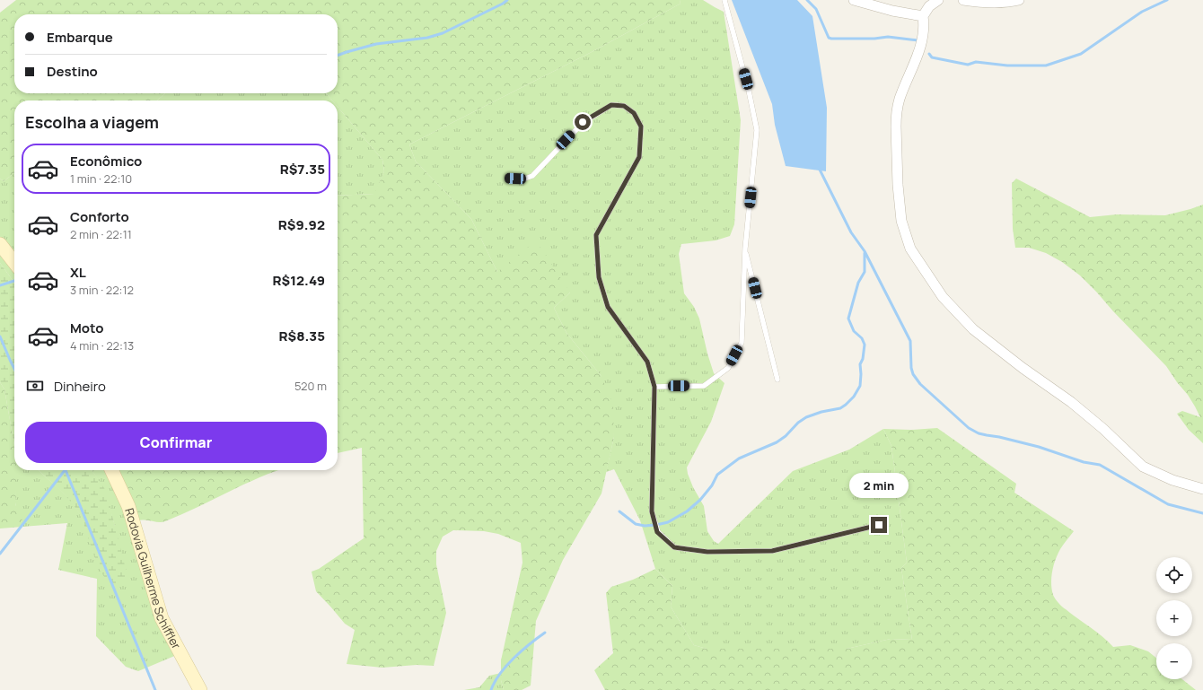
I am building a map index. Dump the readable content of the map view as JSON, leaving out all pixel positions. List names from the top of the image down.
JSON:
{
  "streets": {
    "street": ["Rodovia Guilherme Schiffler"]
  },
  "page": {
    "banner": ["Embarque", "Destino"],
    "heading": "Escolha a viagem",
    "list": [
      {
        "name": "Econômico",
        "note": "1 min · 22:10",
        "value": "R$7.35"
      },
      {
        "name": "Conforto",
        "note": "2 min · 22:11",
        "value": "R$9.92"
      },
      {
        "name": "XL",
        "note": "3 min · 22:12",
        "value": "R$12.49"
      },
      {
        "name": "Moto",
        "note": "4 min · 22:13",
        "value": "R$8.35"
      }
    ],
    "pay": ["Dinheiro", "520 m"],
    "buttons": "Confirmar",
    "bubble": "2 min",
    "map_buttons": ["+", "−"]
  }
}
